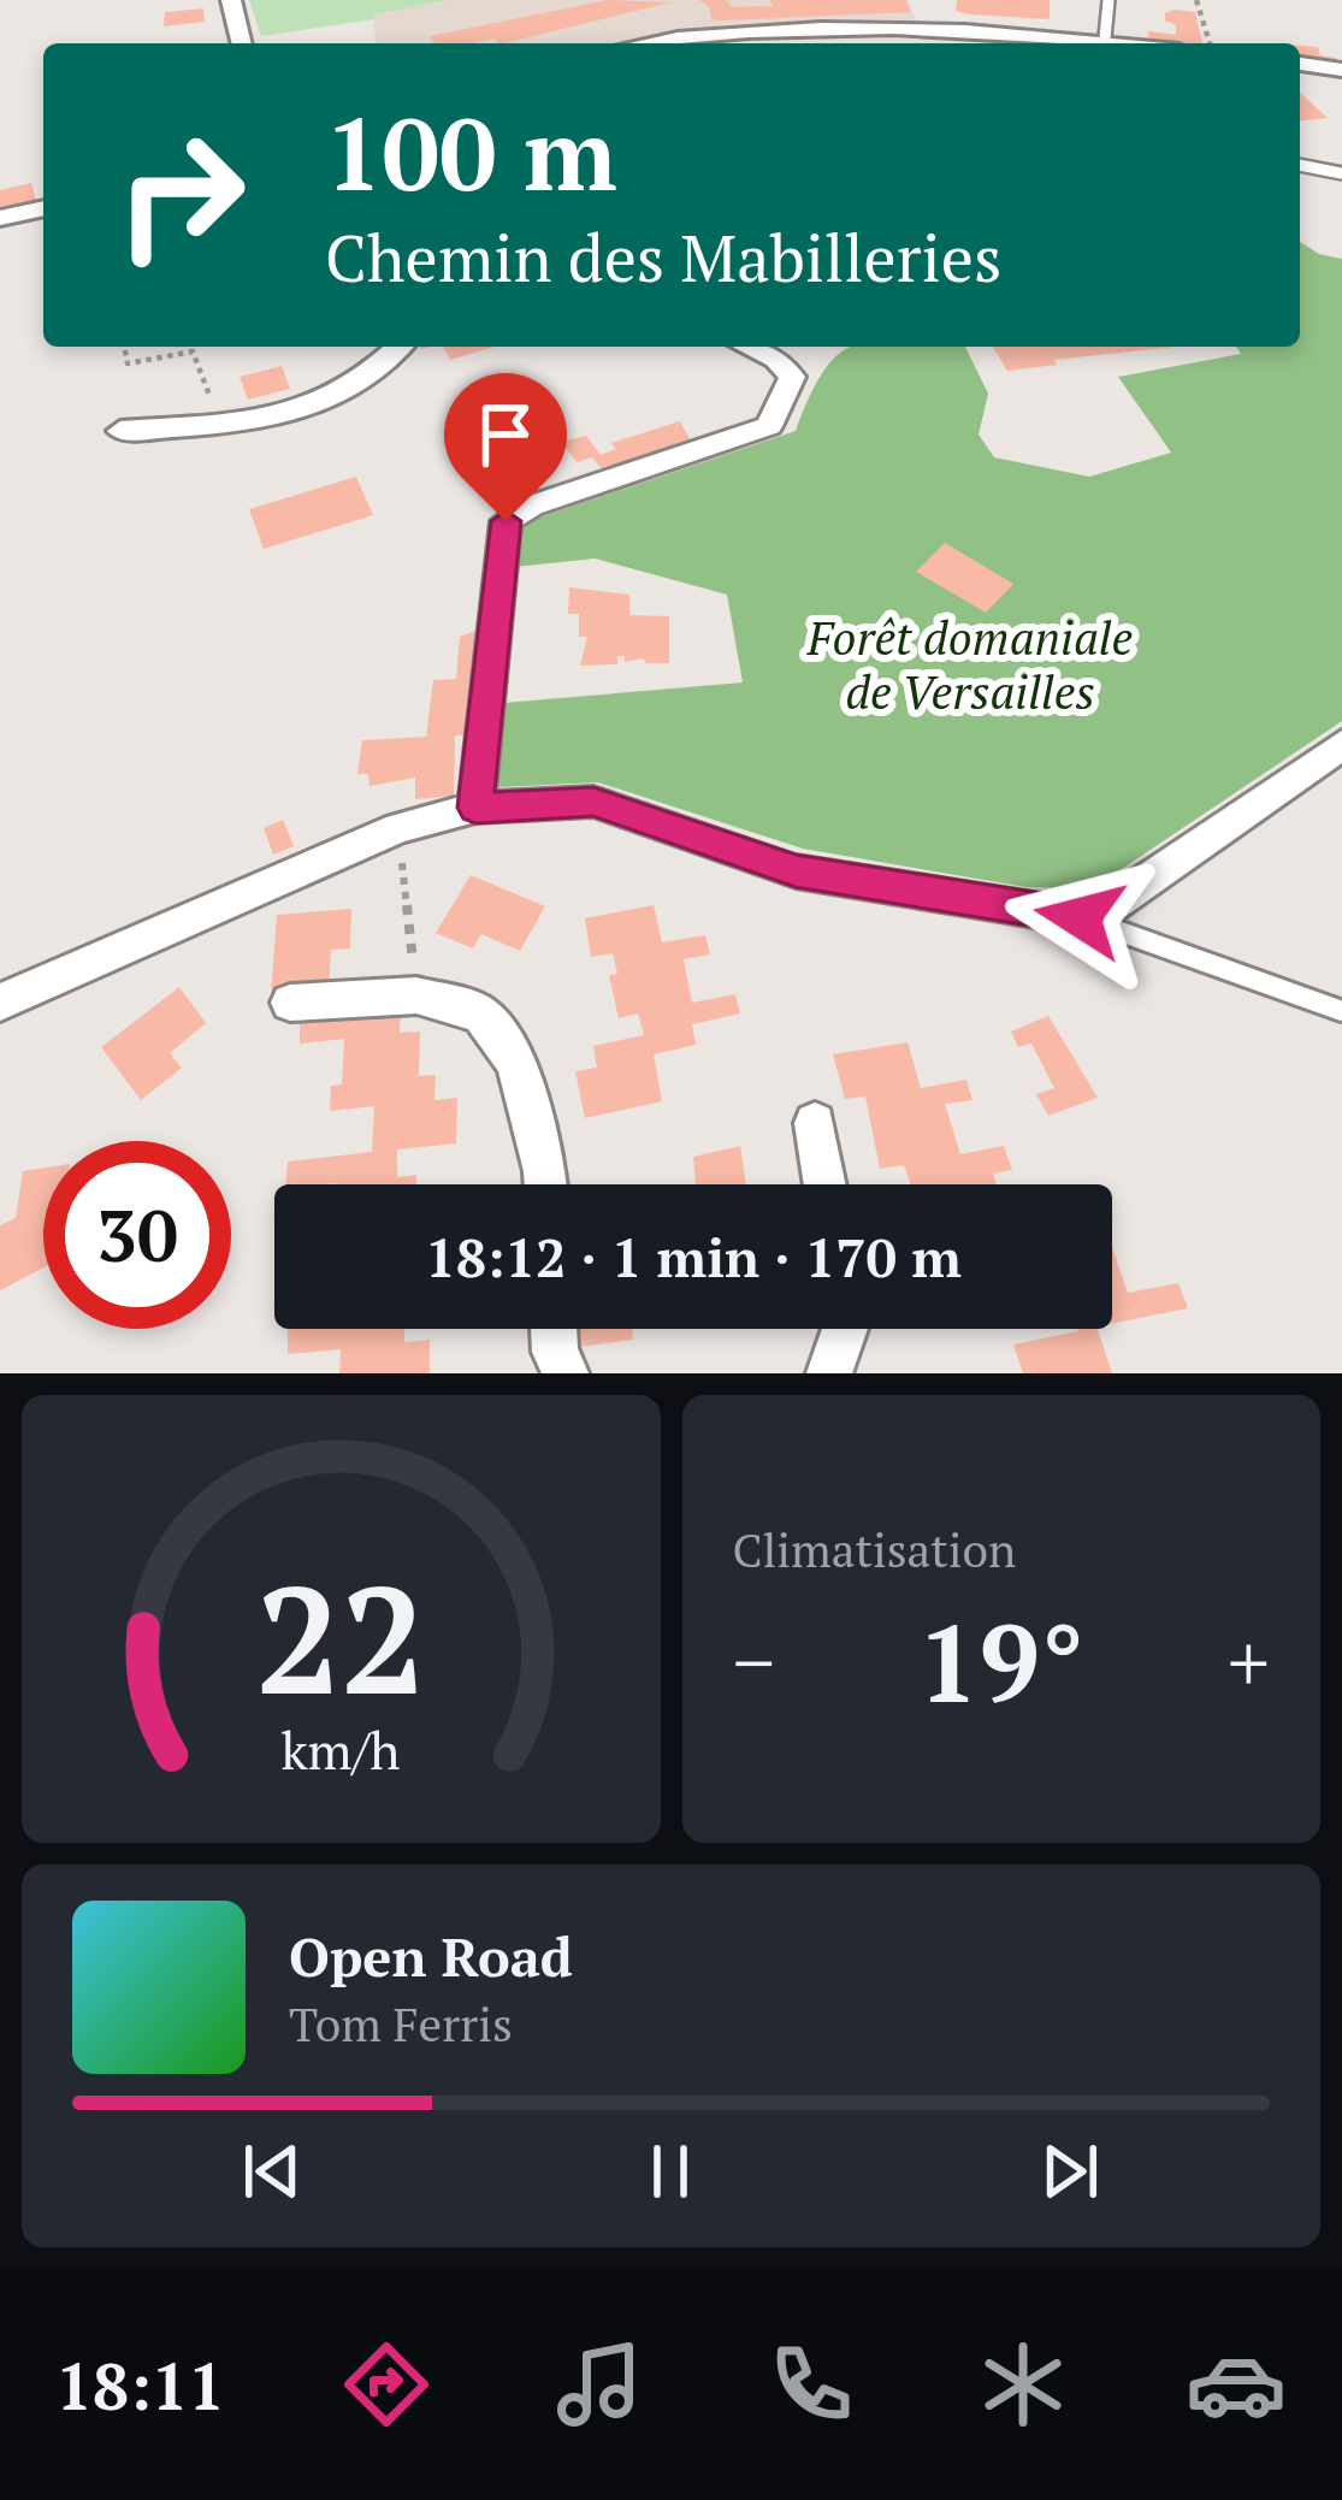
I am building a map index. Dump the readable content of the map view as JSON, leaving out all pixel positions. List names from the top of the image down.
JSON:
{
  "parks": ["Forêt domaniale de Versailles"],
  "page": {
    "turn": ["100 m", "Chemin des Mabilleries"],
    "limit": "30",
    "trip": "18:12 · 1 min · 170 m",
    "tile": "Climatisation",
    "heat": ["−", "19°", "+"],
    "song": ["Open Road", "Tom Ferris"],
    "tabs": "18:11",
    "gauge": ["22", "km/h"]
  }
}
